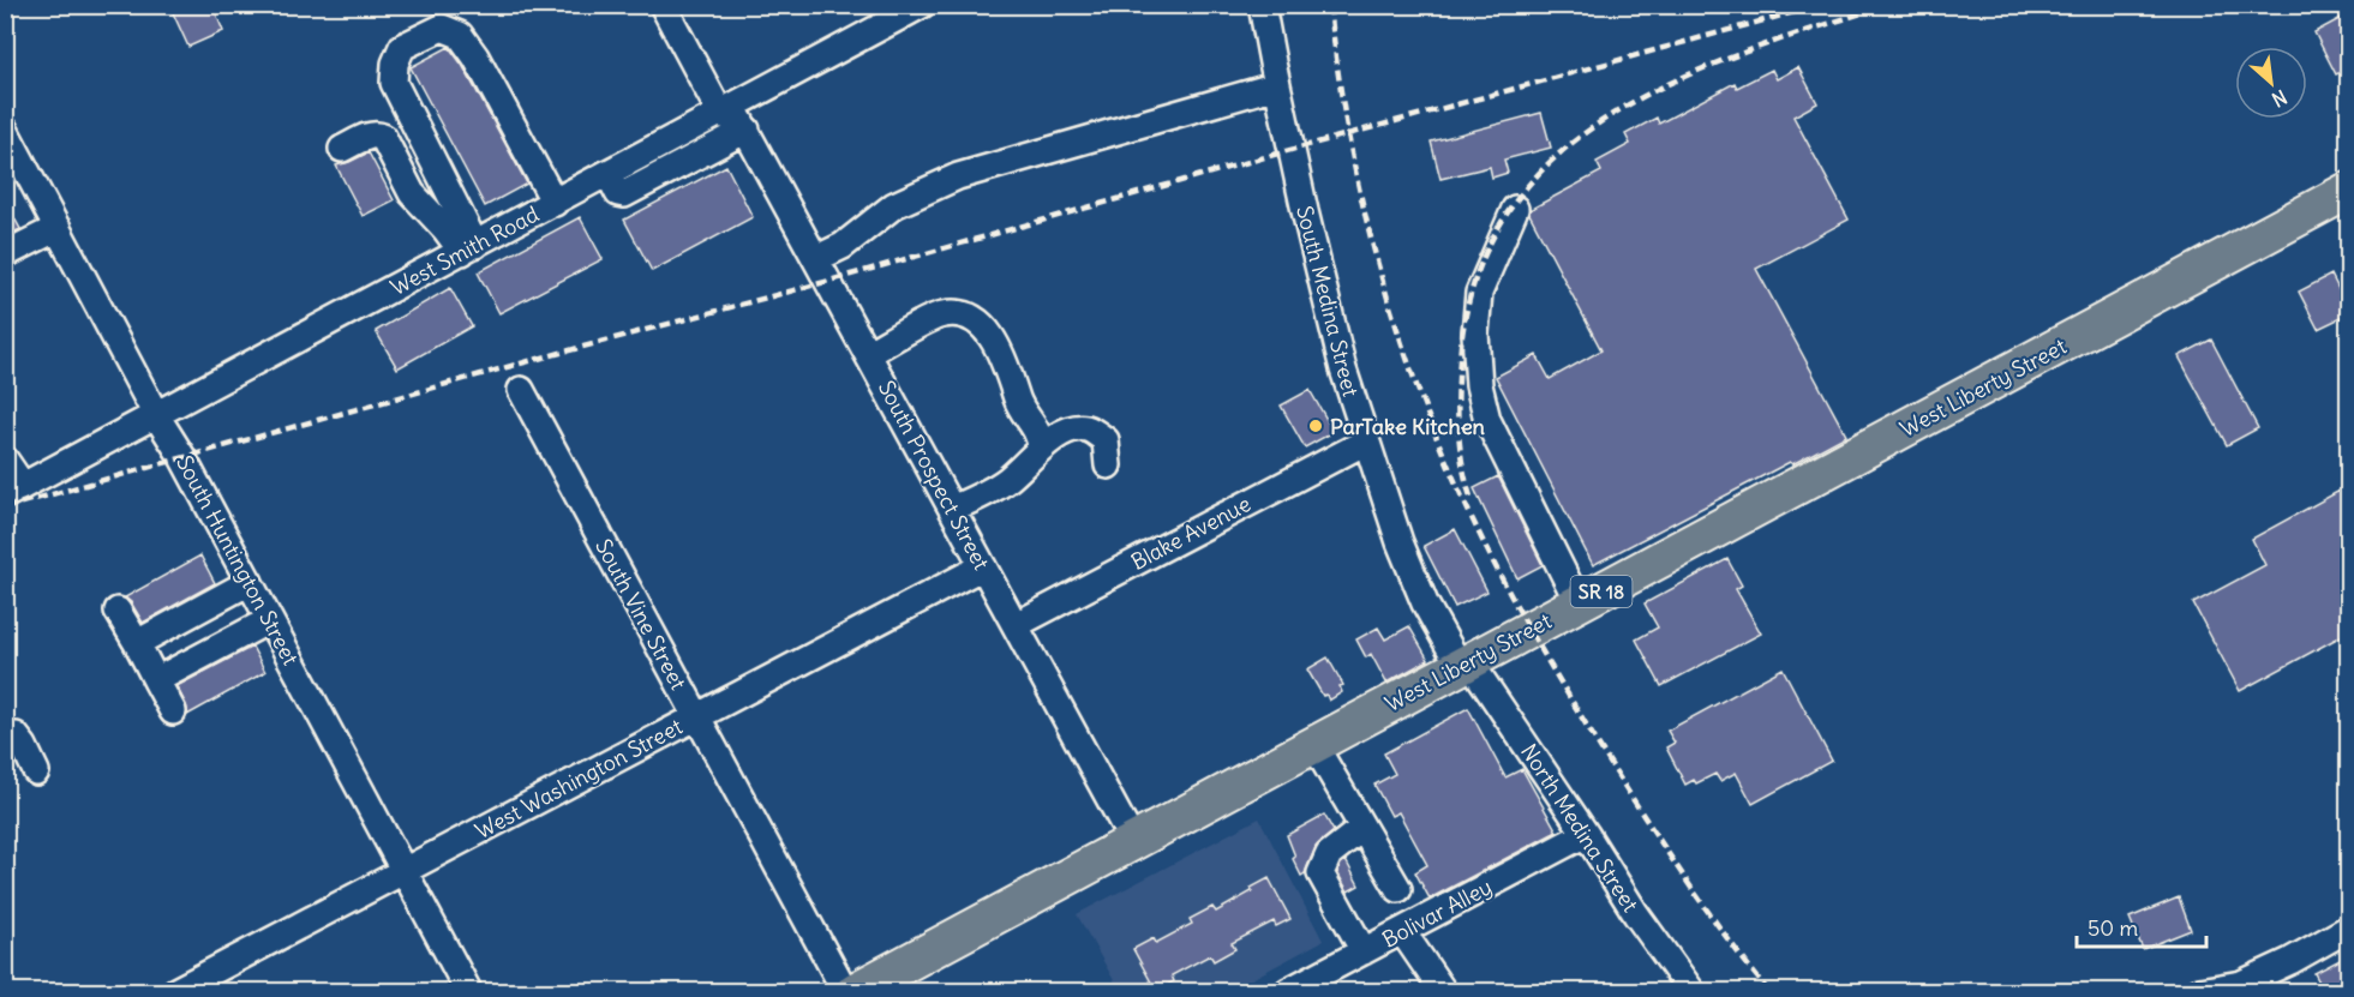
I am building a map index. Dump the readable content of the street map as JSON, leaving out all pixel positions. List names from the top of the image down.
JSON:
{
  "streets": {
    "highway": ["West Liberty Street", "SR 18"],
    "street": [
      "West Smith Road",
      "South Medina Street",
      "South Prospect Street",
      "Blake Avenue",
      "South Huntington Street",
      "South Vine Street",
      "West Washington Street",
      "North Medina Street",
      "Bolivar Alley"
    ]
  },
  "crossings": [
    ["West Smith Road", "South Prospect Street"],
    ["West Smith Road", "South Huntington Street"],
    ["South Medina Street", "West Liberty Street"],
    ["South Medina Street", "Blake Avenue"],
    ["South Medina Street", "North Medina Street"],
    ["West Liberty Street", "South Prospect Street"],
    ["West Liberty Street", "North Medina Street"],
    ["South Prospect Street", "Blake Avenue"],
    ["South Prospect Street", "West Washington Street"],
    ["South Huntington Street", "West Washington Street"],
    ["South Vine Street", "West Washington Street"],
    ["North Medina Street", "Bolivar Alley"]
  ],
  "places": ["ParTake Kitchen"],
  "scale_bar": "50 m",
  "north": "bottom right"
}
